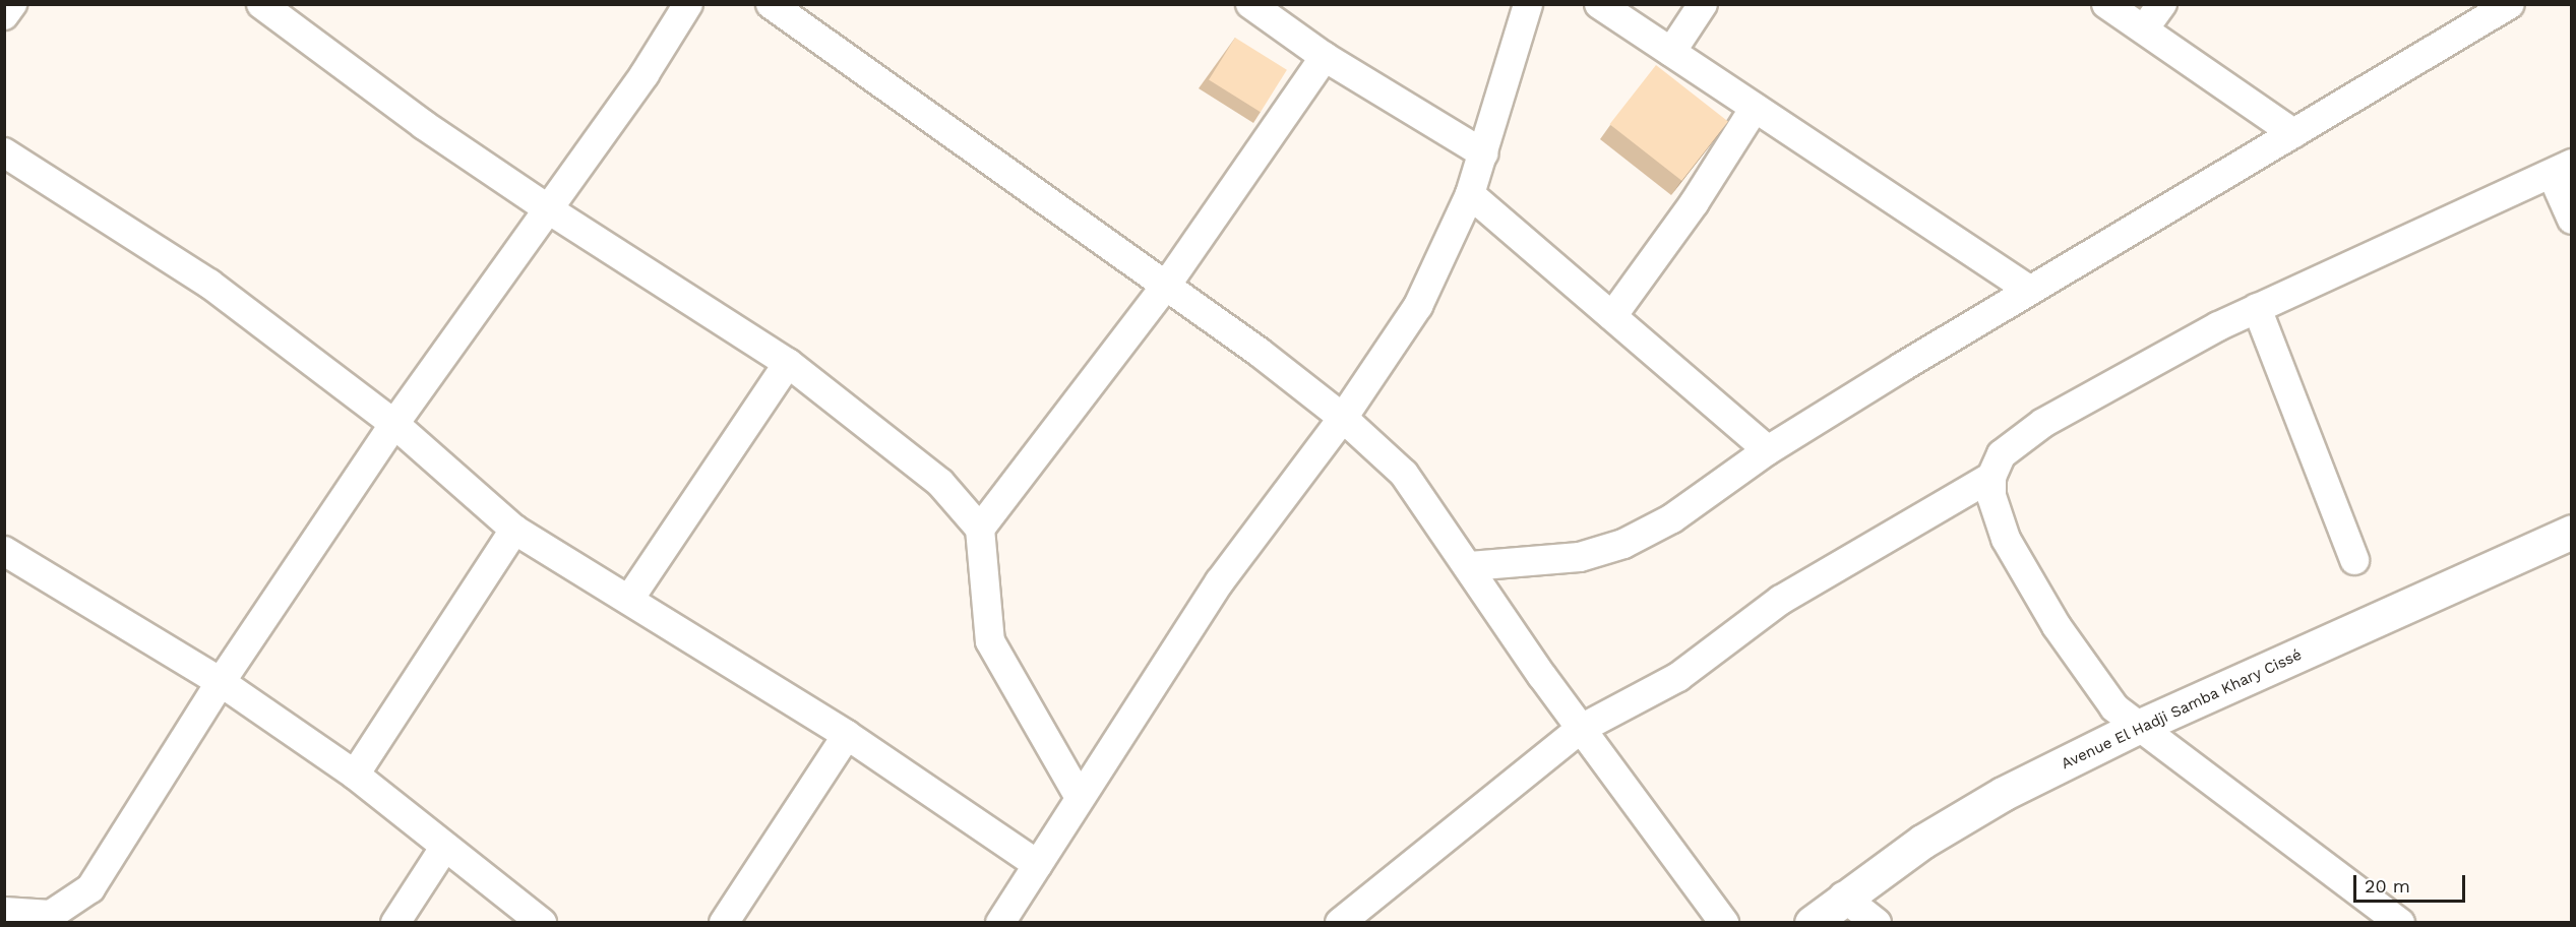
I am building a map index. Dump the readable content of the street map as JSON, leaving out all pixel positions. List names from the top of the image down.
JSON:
{
  "streets": {
    "street": ["Avenue El Hadji Samba Khary Cissé"]
  },
  "scale_bar": "20 m"
}
